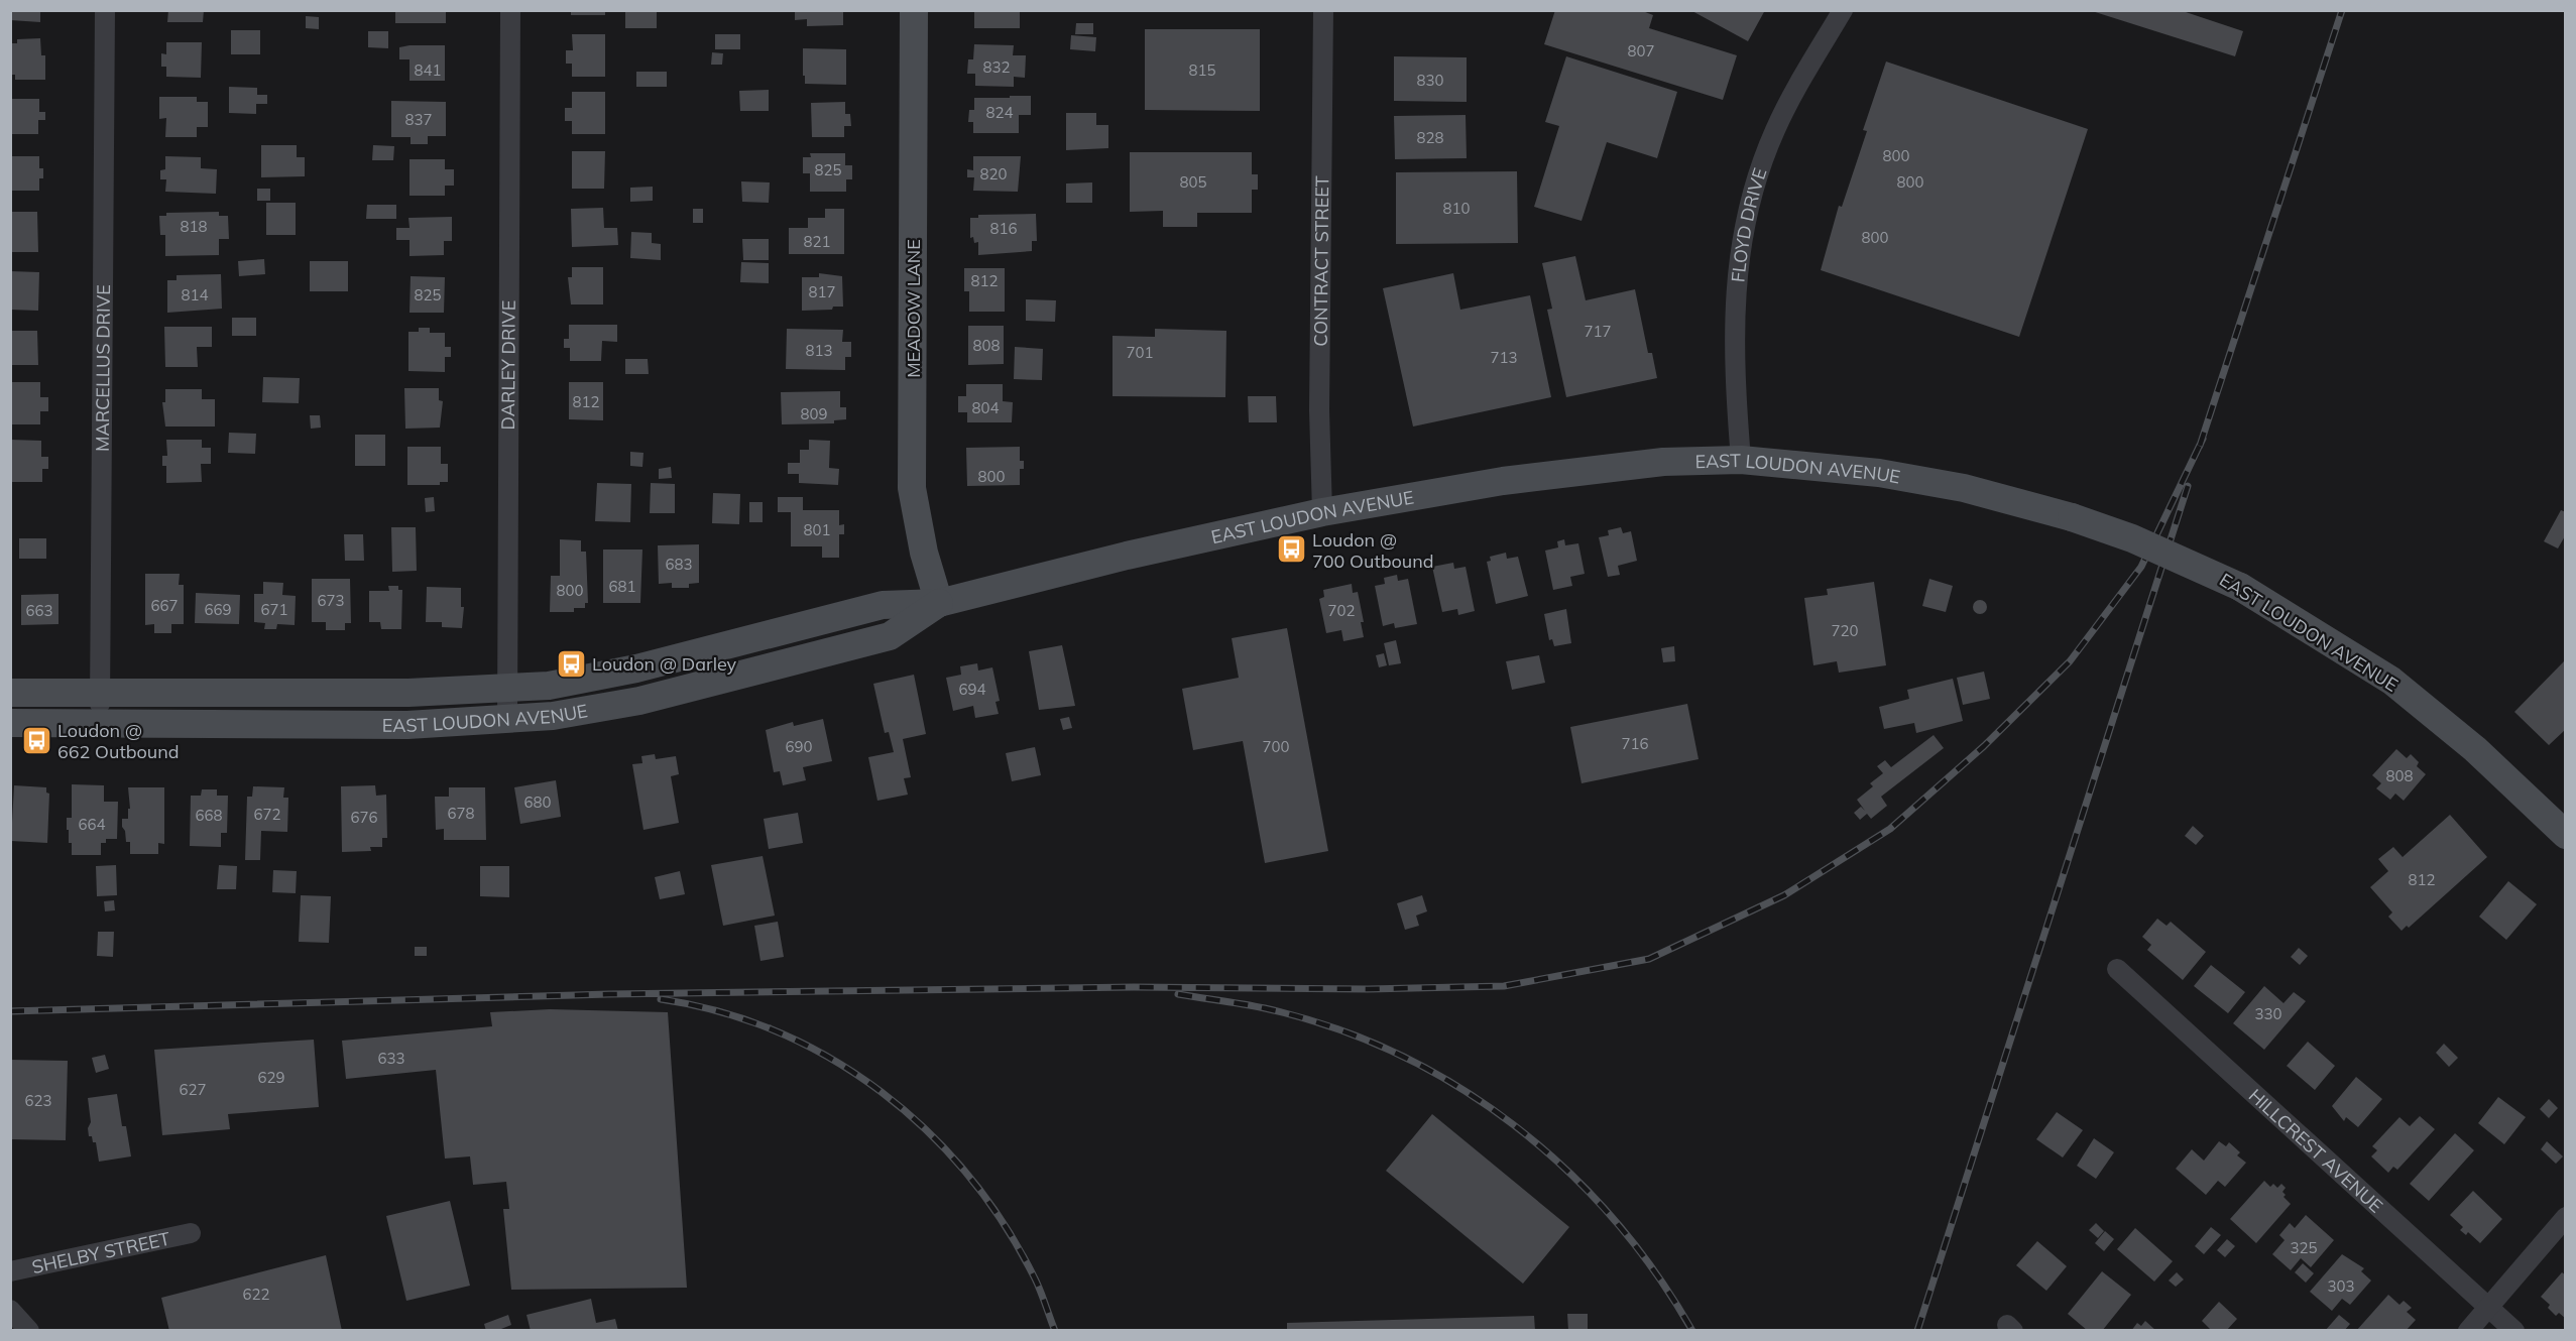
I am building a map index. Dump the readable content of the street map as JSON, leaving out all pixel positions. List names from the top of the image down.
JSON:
{
  "streets": {
    "main road": ["MEADOW LANE", "EAST LOUDON AVENUE"],
    "street": [
      "FLOYD DRIVE",
      "CONTRACT STREET",
      "DARLEY DRIVE",
      "MARCELLUS DRIVE",
      "HILLCREST AVENUE",
      "SHELBY STREET"
    ]
  },
  "crossings": [
    ["FLOYD DRIVE", "EAST LOUDON AVENUE"],
    ["CONTRACT STREET", "EAST LOUDON AVENUE"],
    ["MEADOW LANE", "EAST LOUDON AVENUE"],
    ["DARLEY DRIVE", "EAST LOUDON AVENUE"],
    ["MARCELLUS DRIVE", "EAST LOUDON AVENUE"]
  ],
  "places": {
    "bus stop": ["Loudon @ 700 Outbound", "Loudon @ Darley", "Loudon @ 662 Outbound"]
  },
  "house_numbers": [
    "807",
    "832",
    "841",
    "815",
    "830",
    "824",
    "837",
    "828",
    "800",
    "825",
    "820",
    "805",
    "800",
    "810",
    "818",
    "816",
    "800",
    "821",
    "812",
    "817",
    "814",
    "825",
    "717",
    "808",
    "813",
    "701",
    "713",
    "812",
    "804",
    "809",
    "800",
    "801",
    "683",
    "681",
    "800",
    "673",
    "667",
    "669",
    "671",
    "663",
    "702",
    "720",
    "694",
    "716",
    "690",
    "700",
    "808",
    "680",
    "678",
    "672",
    "668",
    "676",
    "664",
    "812",
    "330",
    "633",
    "629",
    "627",
    "623",
    "325",
    "303",
    "622"
  ]
}
